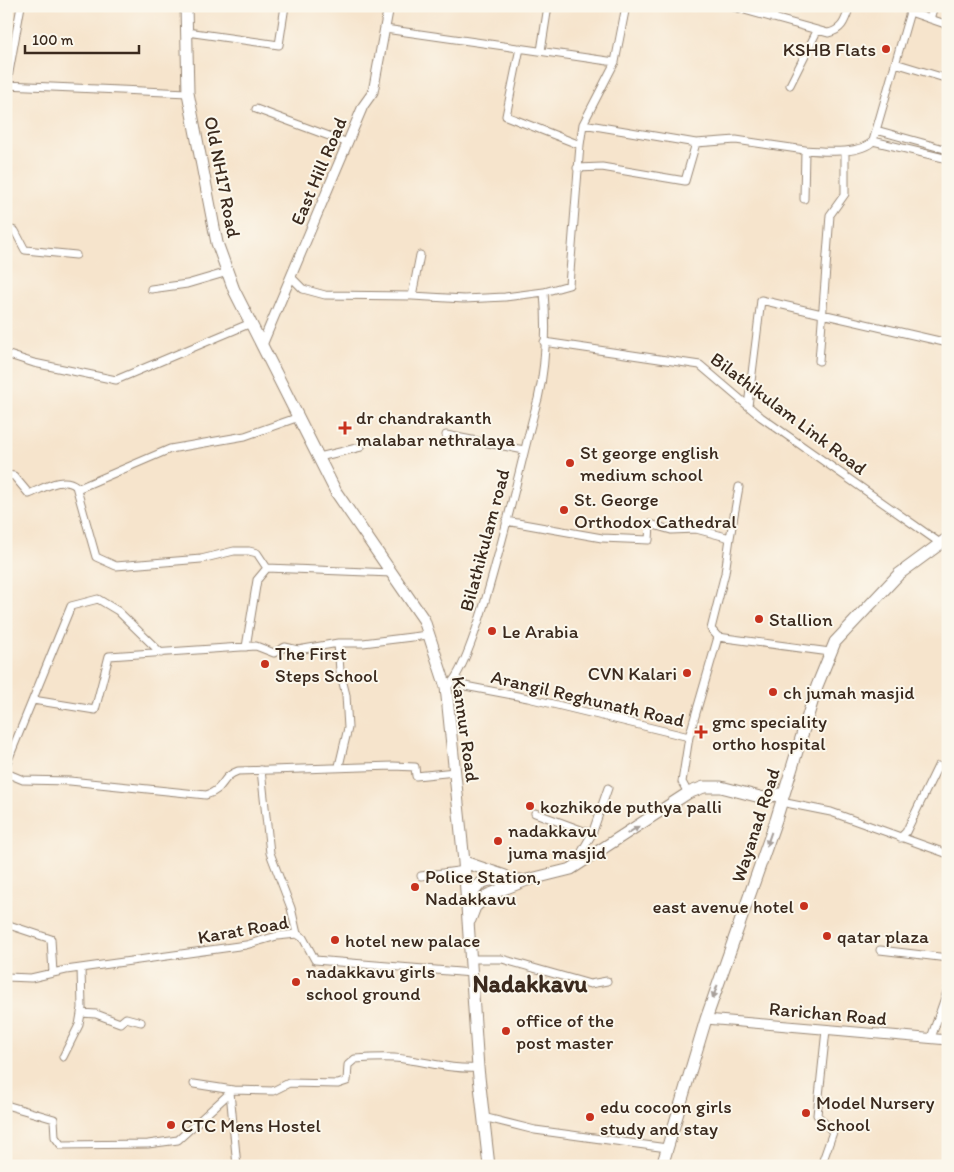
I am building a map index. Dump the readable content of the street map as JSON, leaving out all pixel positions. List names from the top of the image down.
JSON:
{
  "streets": {
    "main road": ["Old NH17 Road", "Kannur Road", "Wayanad Road"],
    "street": [
      "East Hill Road",
      "Bilathikulam Link Road",
      "Bilathikulam road",
      "Arangil Reghunath Road",
      "Karat Road",
      "Rarichan Road"
    ]
  },
  "crossings": [
    ["East Hill Road", "Old NH17 Road"],
    ["East Hill Road", "Kannur Road"],
    ["Old NH17 Road", "Kannur Road"],
    ["Bilathikulam Link Road", "Bilathikulam road"],
    ["Bilathikulam Link Road", "Wayanad Road"],
    ["Bilathikulam road", "Arangil Reghunath Road"],
    ["Bilathikulam road", "Kannur Road"],
    ["Kannur Road", "Karat Road"],
    ["Wayanad Road", "Rarichan Road"]
  ],
  "districts": ["Nadakkavu"],
  "places": {
    "other": [
      "KSHB Flats",
      "St george english medium school",
      "St. George Orthodox Cathedral",
      "Stallion",
      "Le Arabia",
      "The First Steps School",
      "CVN Kalari",
      "ch jumah masjid",
      "kozhikode puthya palli",
      "nadakkavu juma masjid",
      "Police Station, Nadakkavu",
      "east avenue hotel",
      "qatar plaza",
      "hotel new palace",
      "nadakkavu girls school ground",
      "office of the post master",
      "Model Nursery School",
      "edu cocoon girls study and stay",
      "CTC Mens Hostel"
    ],
    "health": ["dr chandrakanth malabar nethralaya", "gmc speciality ortho hospital"]
  },
  "scale_bar": "100 m"
}
